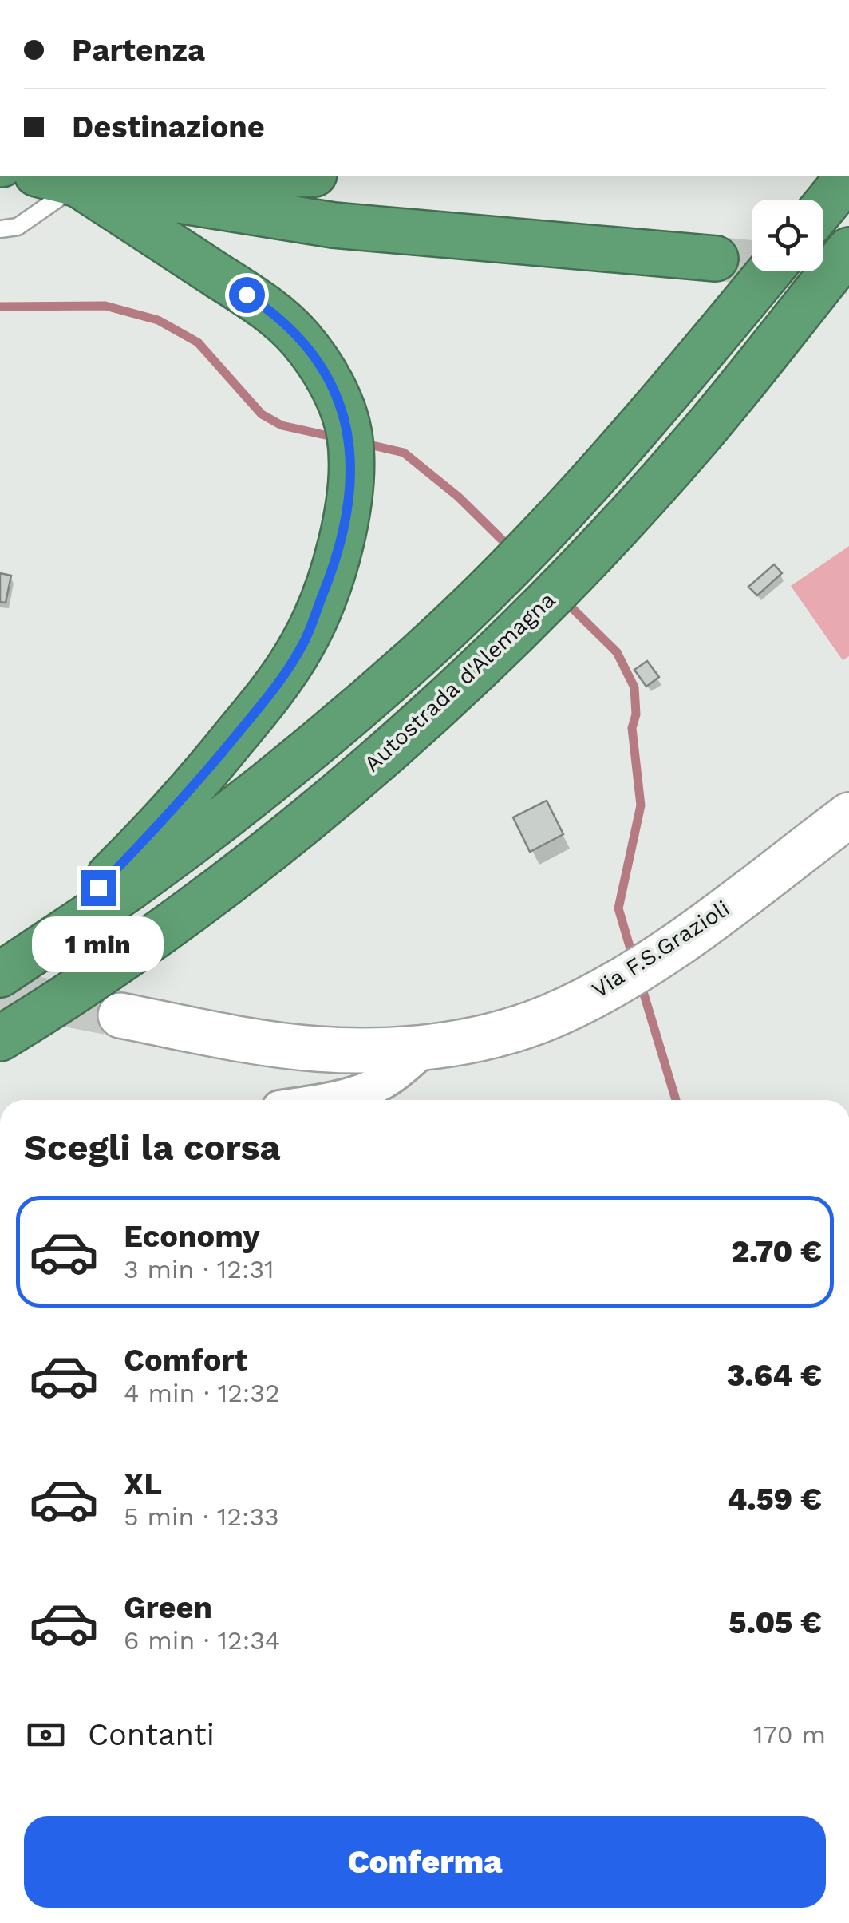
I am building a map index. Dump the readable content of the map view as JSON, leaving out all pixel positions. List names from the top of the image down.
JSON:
{
  "streets": {
    "highway": ["Autostrada d'Alemagna"],
    "main road": ["Via F.S.Grazioli"]
  },
  "page": {
    "banner": ["Partenza", "Destinazione"],
    "bubble": "1 min",
    "heading": "Scegli la corsa",
    "list": [
      {
        "name": "Economy",
        "note": "3 min · 12:31",
        "value": "2.70 €"
      },
      {
        "name": "Comfort",
        "note": "4 min · 12:32",
        "value": "3.64 €"
      },
      {
        "name": "XL",
        "note": "5 min · 12:33",
        "value": "4.59 €"
      },
      {
        "name": "Green",
        "note": "6 min · 12:34",
        "value": "5.05 €"
      }
    ],
    "pay": ["Contanti", "170 m"],
    "buttons": "Conferma"
  }
}
